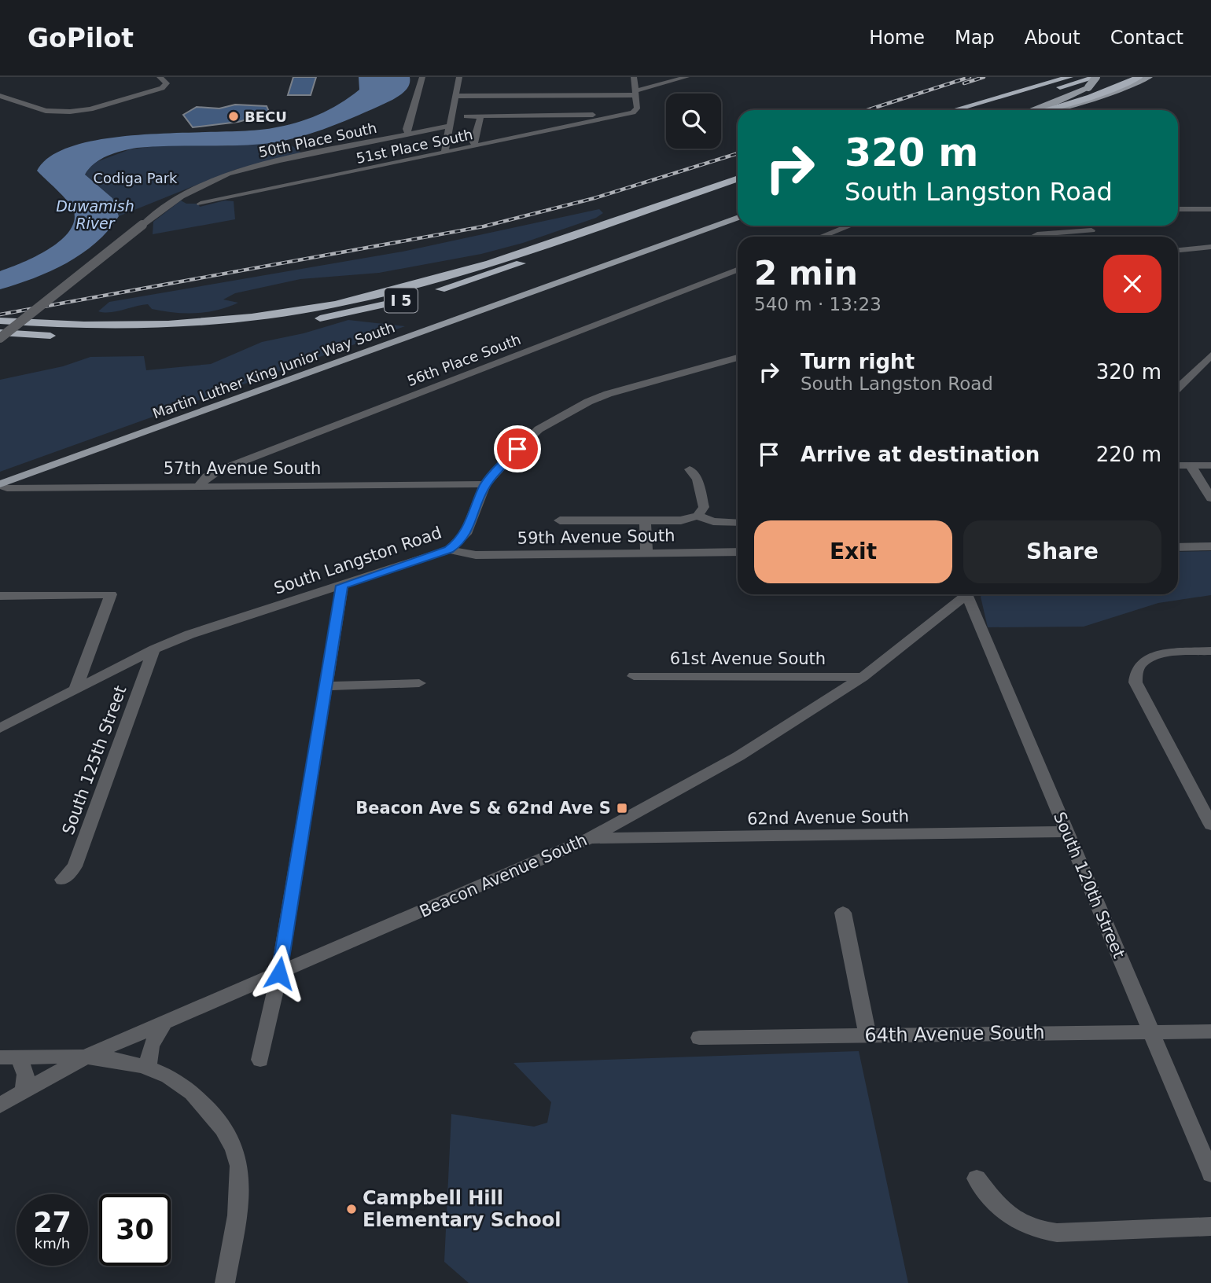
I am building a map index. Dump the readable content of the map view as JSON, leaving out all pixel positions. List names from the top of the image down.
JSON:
{
  "streets": {
    "highway": ["I 5"],
    "main road": ["Martin Luther King Junior Way South"],
    "street": [
      "50th Place South",
      "51st Place South",
      "56th Place South",
      "57th Avenue South",
      "59th Avenue South",
      "South Langston Road",
      "61st Avenue South",
      "South 125th Street",
      "62nd Avenue South",
      "Beacon Avenue South",
      "South 120th Street",
      "64th Avenue South"
    ]
  },
  "crossings": [
    ["50th Place South", "I 5"],
    ["56th Place South", "57th Avenue South"],
    ["Martin Luther King Junior Way South", "57th Avenue South"],
    ["57th Avenue South", "South Langston Road"],
    ["59th Avenue South", "South Langston Road"],
    ["South Langston Road", "South 125th Street"],
    ["61st Avenue South", "Beacon Avenue South"],
    ["62nd Avenue South", "Beacon Avenue South"],
    ["62nd Avenue South", "South 120th Street"],
    ["South 120th Street", "64th Avenue South"]
  ],
  "water": ["Duwamish River"],
  "parks": ["Codiga Park"],
  "places": {
    "other": ["BECU", "Campbell Hill Elementary School"],
    "transit": ["Beacon Ave S & 62nd Ave S"]
  },
  "page": {
    "header": "GoPilot",
    "nav": [
      "Home",
      "Map",
      "About",
      "Contact"
    ],
    "turn": ["320 m", "South Langston Road"],
    "heading": ["2 min", "540 m · 13:23"],
    "list": [
      {
        "name": "Turn right",
        "note": "South Langston Road",
        "value": "320 m"
      },
      {
        "name": "Arrive at destination",
        "value": "220 m"
      }
    ],
    "buttons": ["Exit", "Share"],
    "speed": "27 km/h",
    "limit": "30"
  }
}
